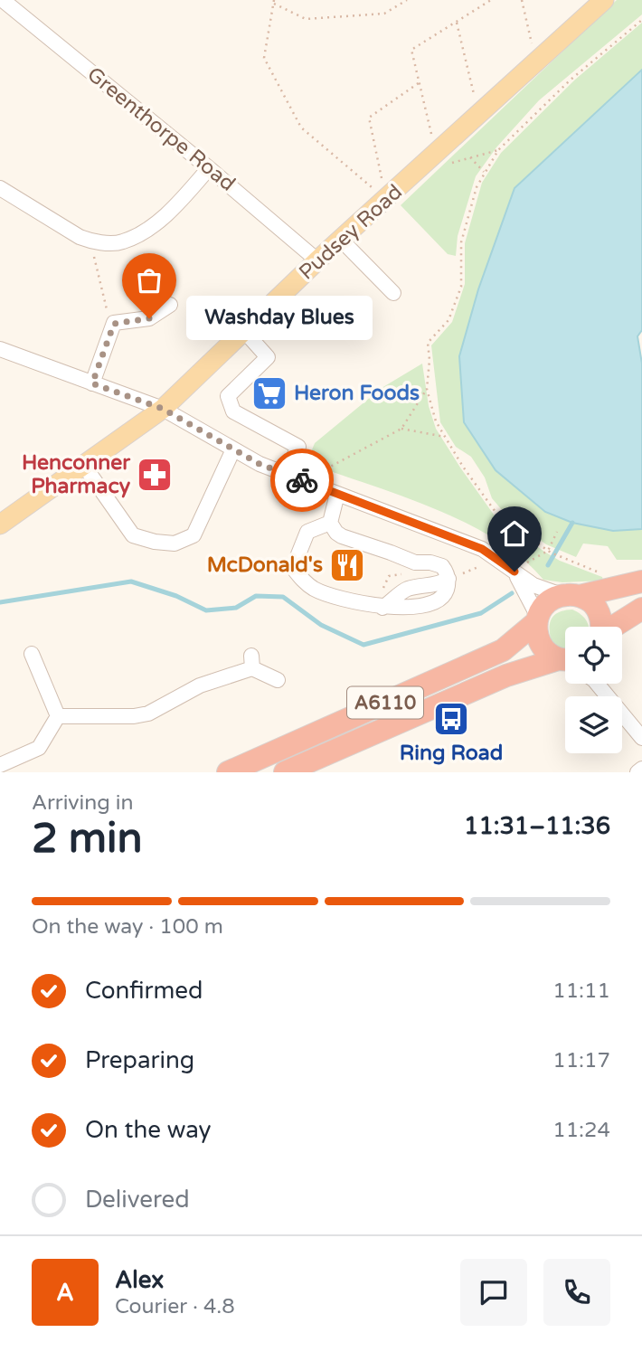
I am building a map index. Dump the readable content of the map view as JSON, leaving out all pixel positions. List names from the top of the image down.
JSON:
{
  "streets": {
    "highway": ["A6110"],
    "main road": ["Pudsey Road"],
    "street": ["Greenthorpe Road"]
  },
  "crossings": [
    ["Greenthorpe Road", "Pudsey Road"]
  ],
  "places": {
    "other": ["Washday Blues"],
    "supermarket": ["Heron Foods"],
    "pharmacy": ["Henconner Pharmacy"],
    "restaurant": ["McDonald's"],
    "bus stop": ["Ring Road"]
  },
  "page": {
    "bubble": "Washday Blues",
    "heading": ["2 min", "Arriving in", "11:31–11:36"],
    "panel": ["Alex", "Courier · 4.8"],
    "bar": "On the way · 100 m",
    "list": [
      ["Confirmed", "11:11"],
      ["Preparing", "11:17"],
      ["On the way", "11:24"],
      "Delivered"
    ],
    "round": "A"
  }
}
